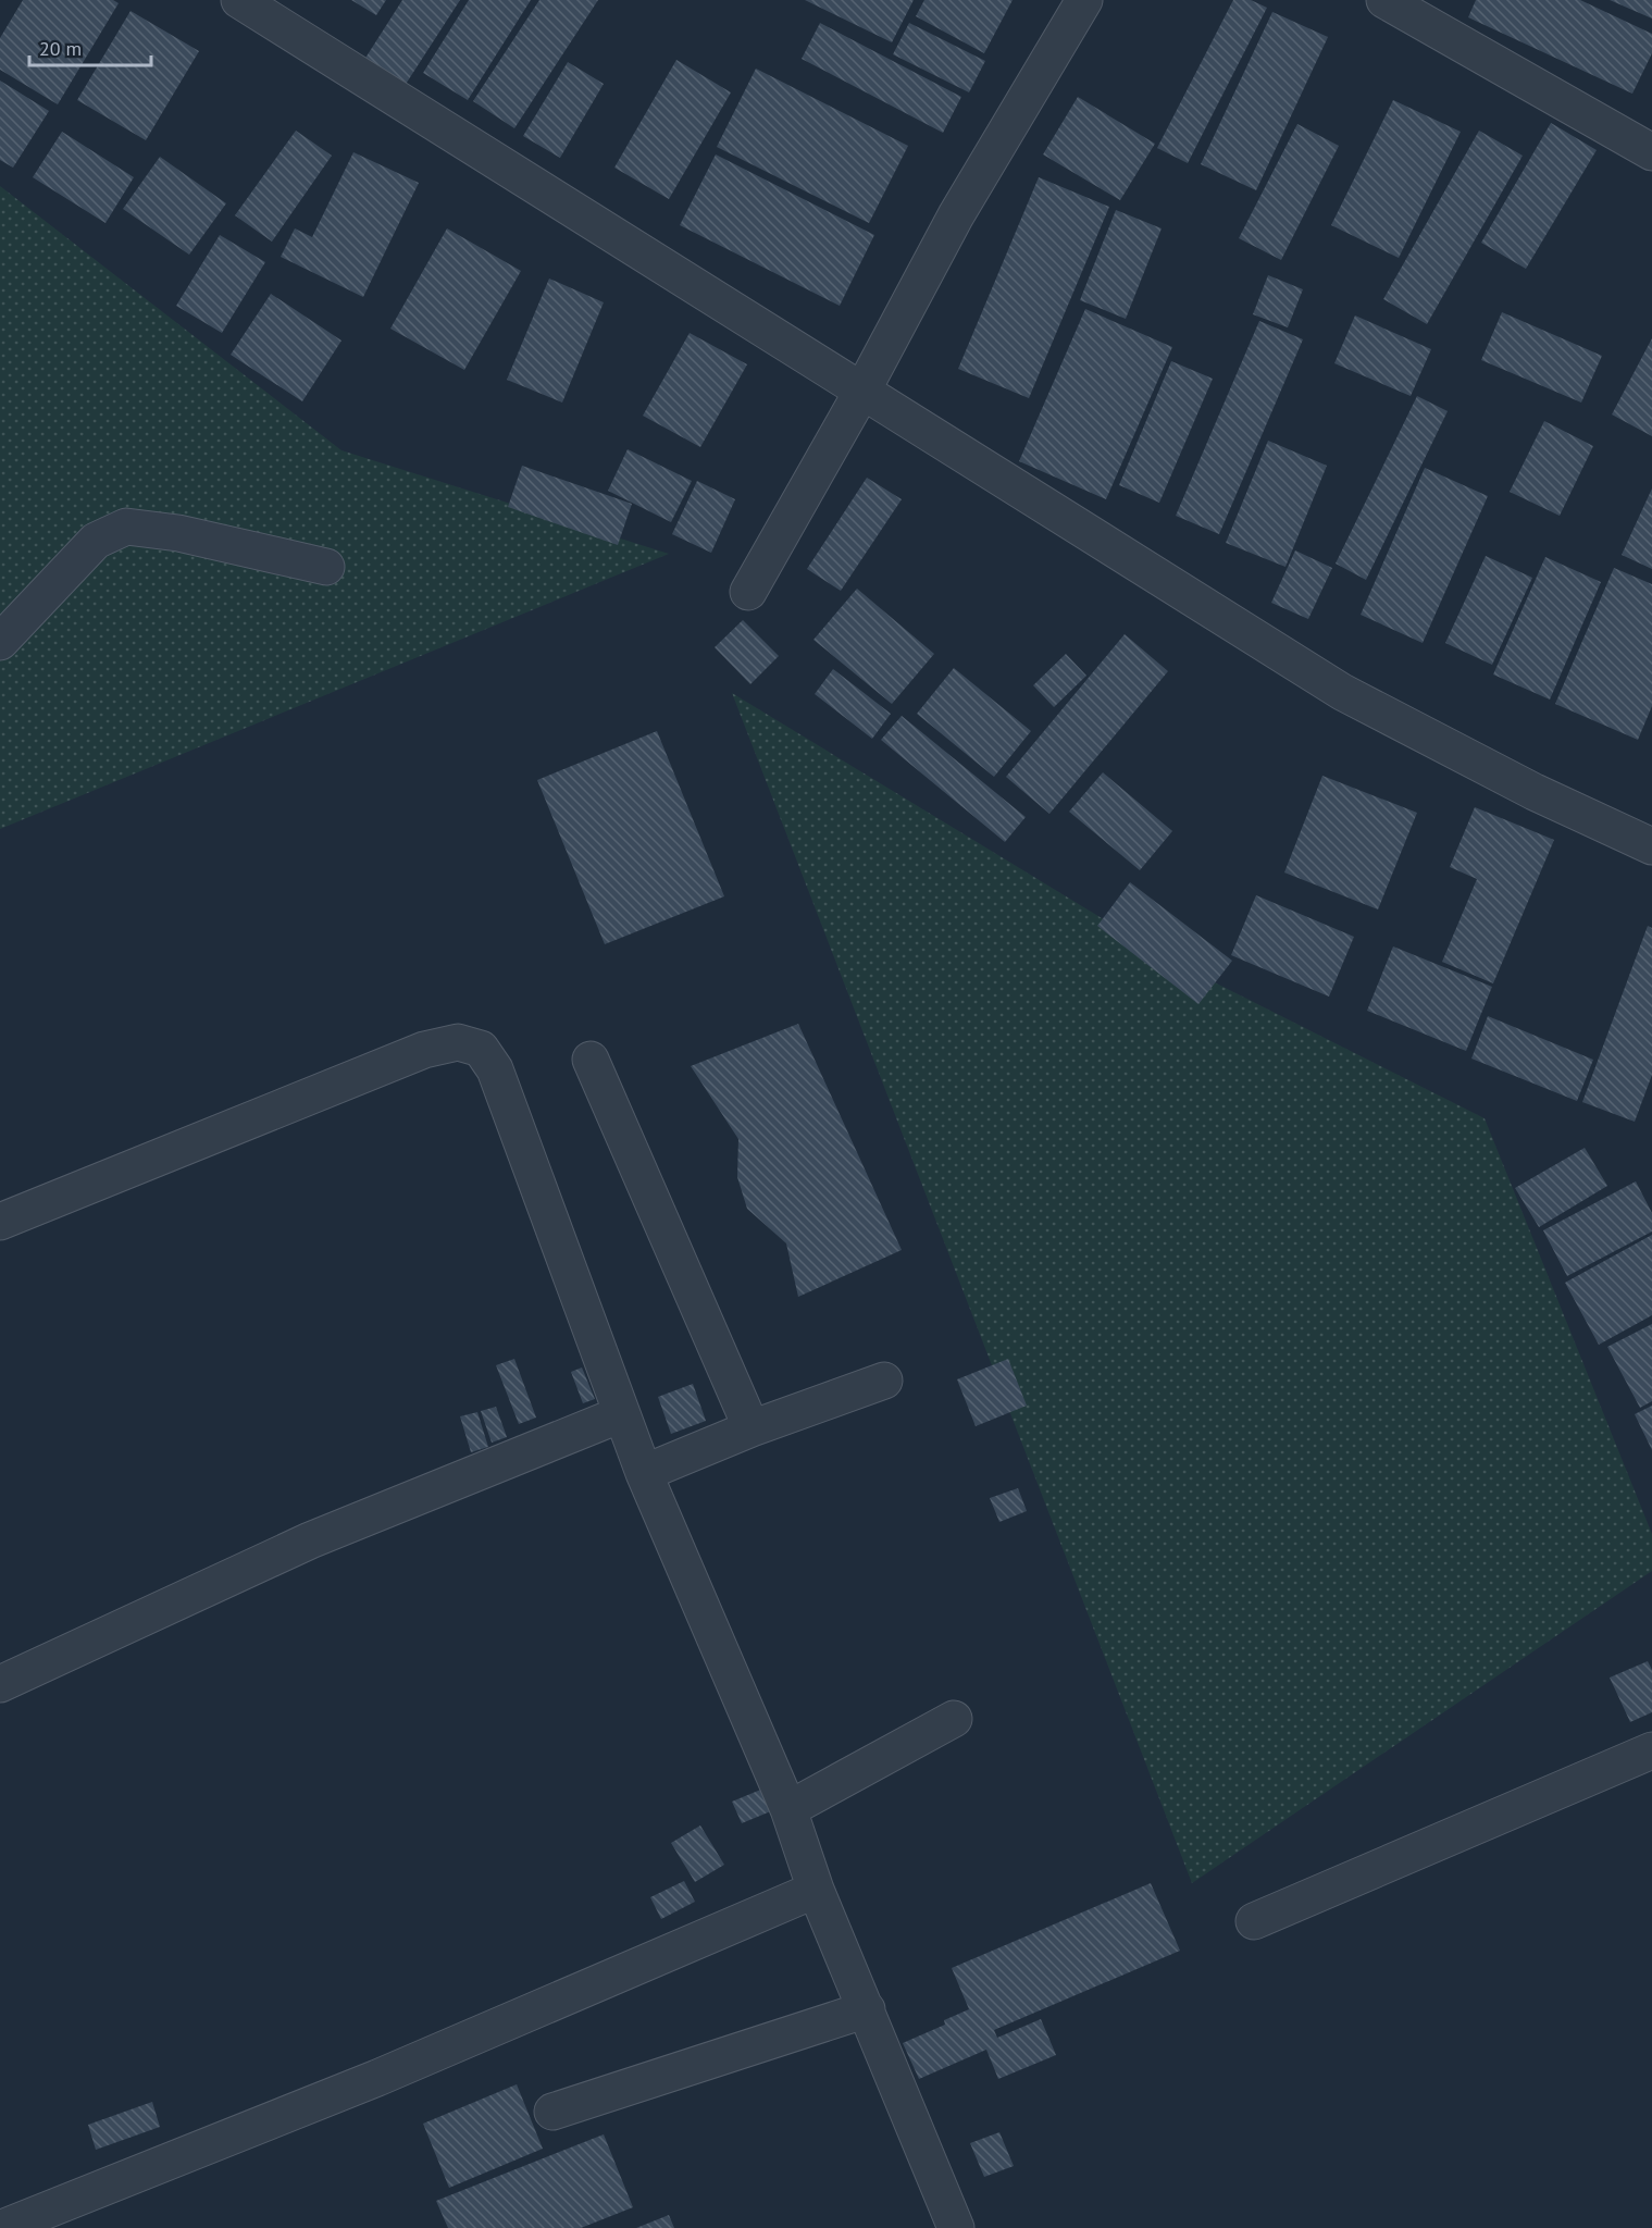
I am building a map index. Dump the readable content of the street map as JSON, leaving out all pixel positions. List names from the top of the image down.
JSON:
{
  "scale_bar": "20 m"
}
